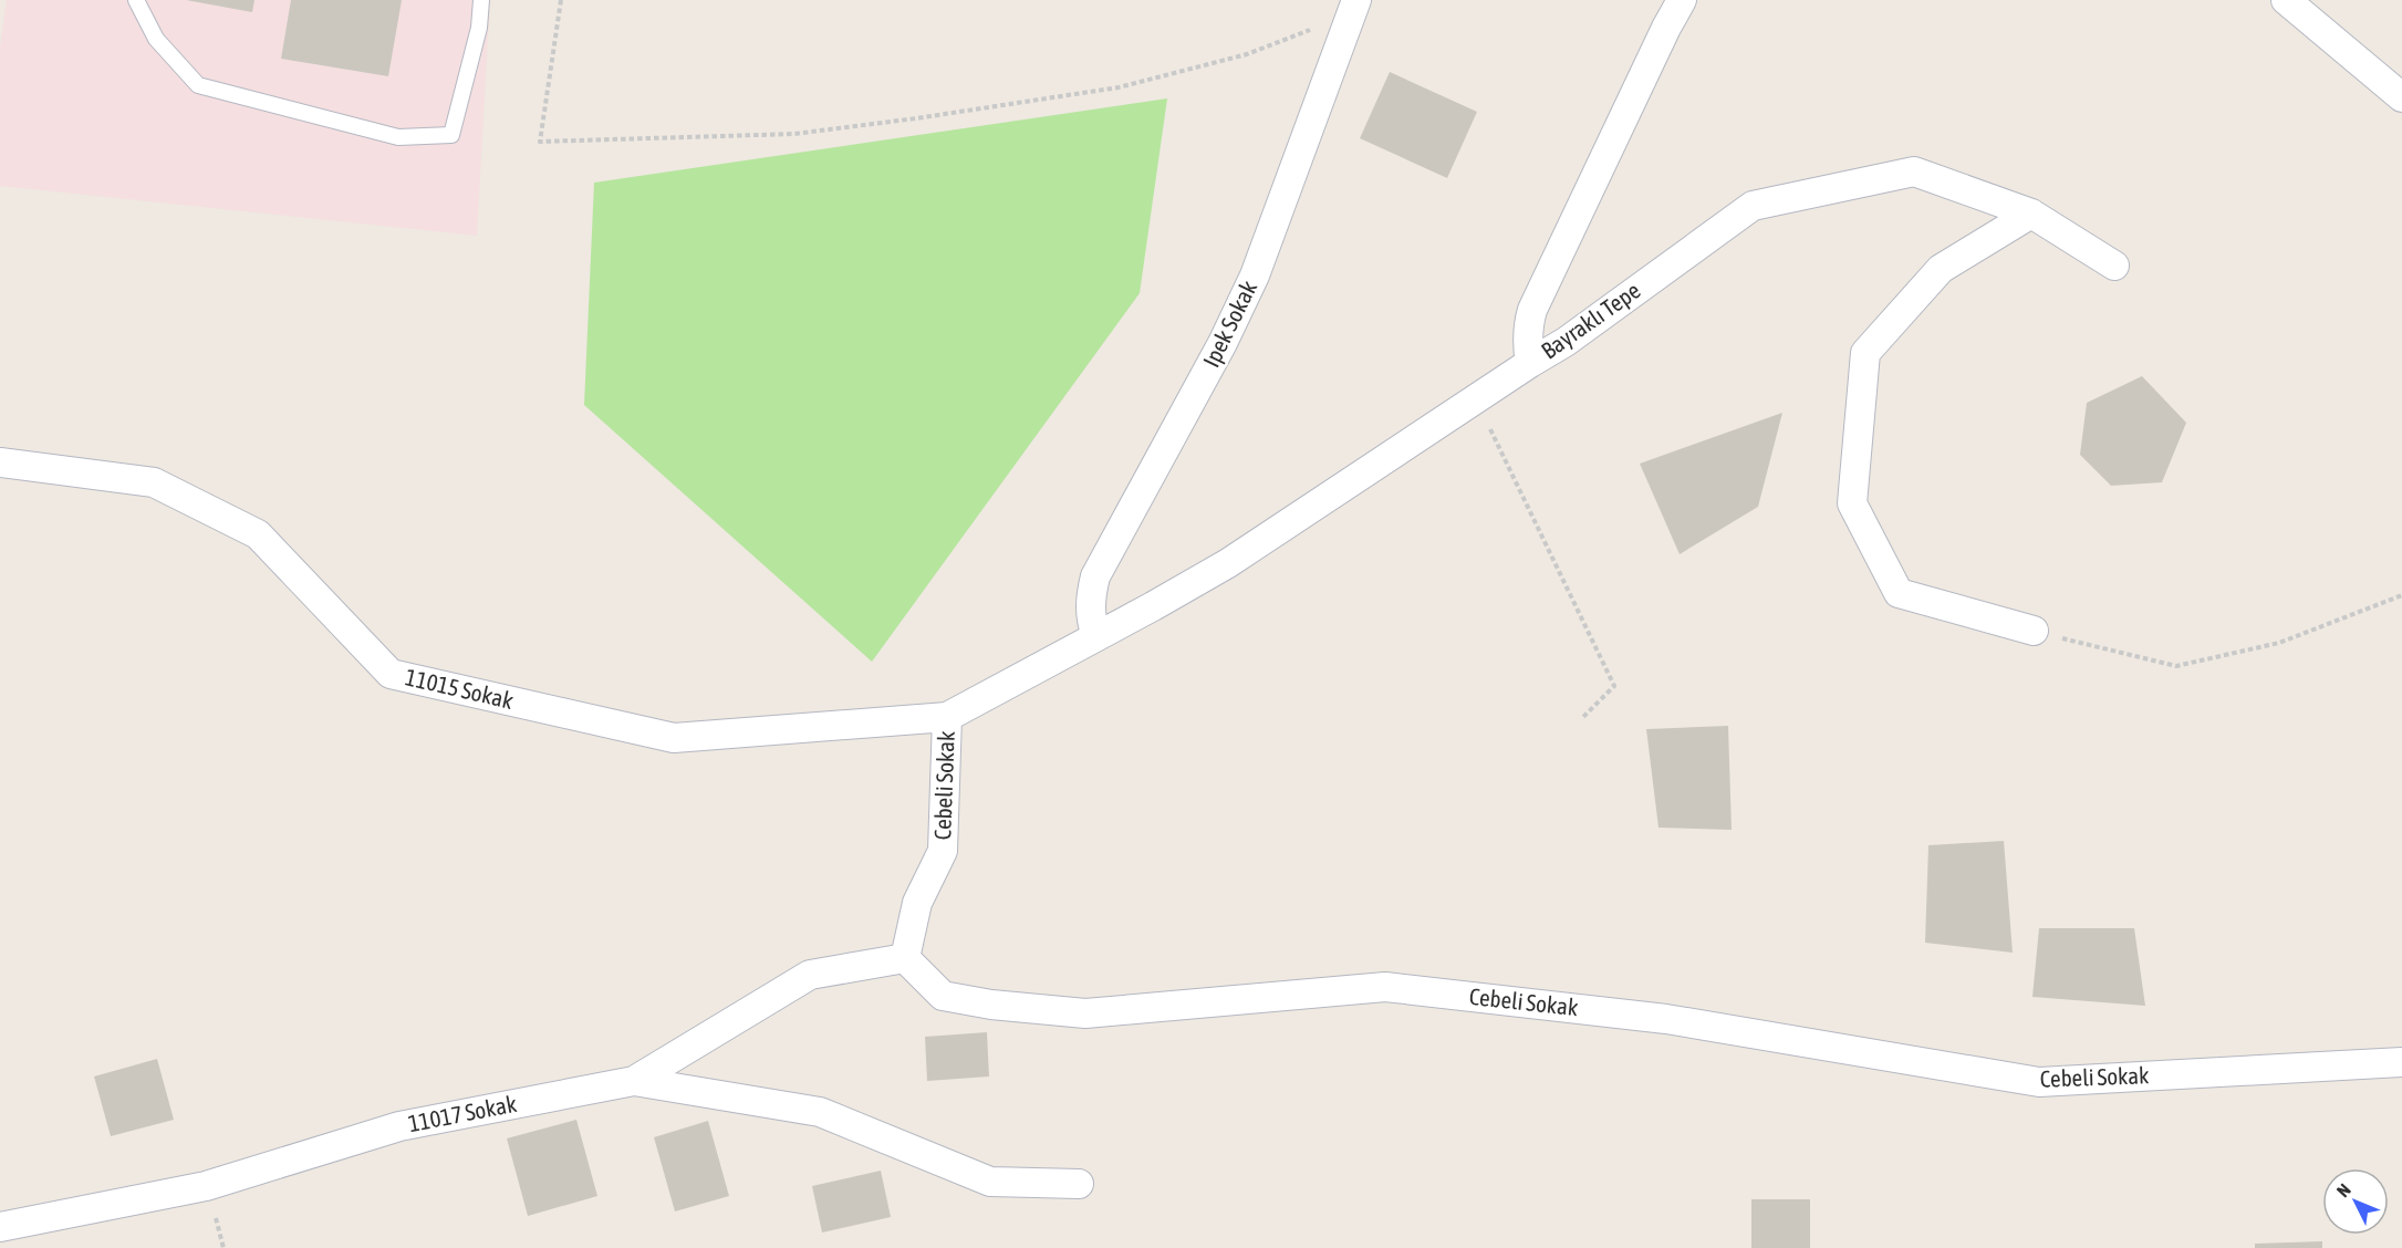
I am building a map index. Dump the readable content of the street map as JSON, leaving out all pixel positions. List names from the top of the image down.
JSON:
{
  "streets": {
    "street": [
      "Bayraklı Tepe",
      "Ipek Sokak",
      "11015 Sokak",
      "Cebeli Sokak",
      "11017 Sokak"
    ]
  },
  "crossings": [
    ["Bayraklı Tepe", "Ipek Sokak"],
    ["Bayraklı Tepe", "11015 Sokak"],
    ["Bayraklı Tepe", "Cebeli Sokak"],
    ["11015 Sokak", "Cebeli Sokak"],
    ["Cebeli Sokak", "11017 Sokak"]
  ],
  "north": "top left"
}
